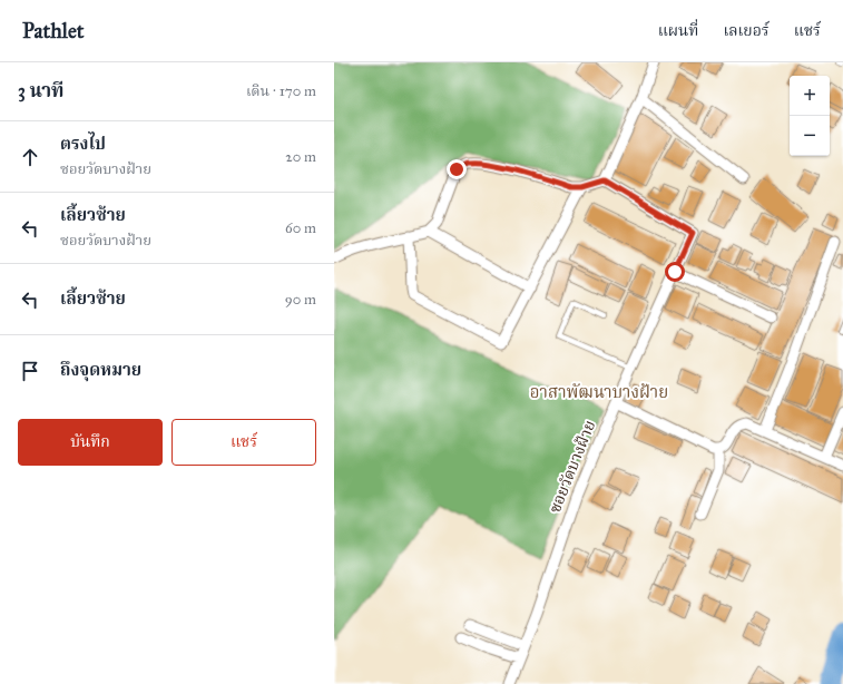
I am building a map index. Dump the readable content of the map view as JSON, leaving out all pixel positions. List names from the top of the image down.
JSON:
{
  "streets": {
    "street": ["ซอยวัดบางฝ้าย"]
  },
  "districts": ["อาสาพัฒนาบางฝ้าย"],
  "page": {
    "header": "Pathlet",
    "nav": ["แผนที่", "เลเยอร์", "แชร์"],
    "heading": ["3 นาที", "เดิน · 170 m"],
    "map_buttons": ["+", "−"],
    "list": [
      ["ตรงไป", "ซอยวัดบางฝ้าย", "20 m"],
      ["เลี้ยวซ้าย", "ซอยวัดบางฝ้าย", "60 m"],
      ["เลี้ยวซ้าย", "90 m"],
      "ถึงจุดหมาย"
    ],
    "buttons": ["บันทึก", "แชร์"]
  }
}
